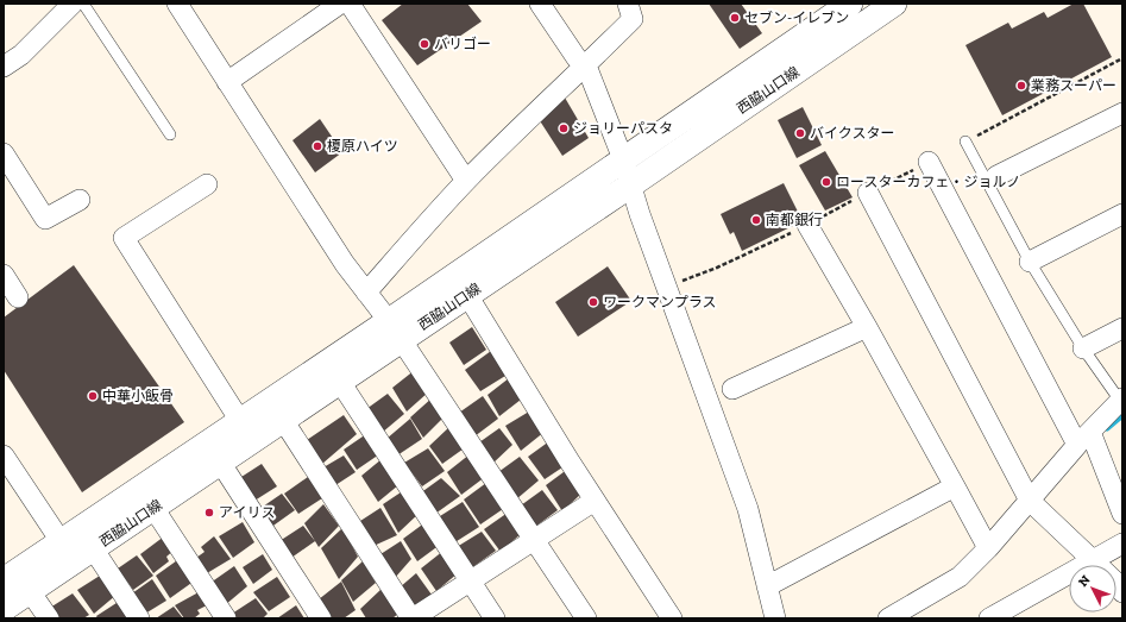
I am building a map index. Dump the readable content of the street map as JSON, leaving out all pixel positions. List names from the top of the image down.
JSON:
{
  "streets": {
    "street": ["西脇山口線"]
  },
  "places": [
    "セブン-イレブン",
    "バリゴー",
    "業務スーパー",
    "ジョリーパスタ",
    "バイクスター",
    "榎原ハイツ",
    "ロースターカフェ・ジョルノ",
    "南都銀行",
    "ワークマンプラス",
    "中華小飯骨",
    "アイリス"
  ],
  "north": "top left"
}
